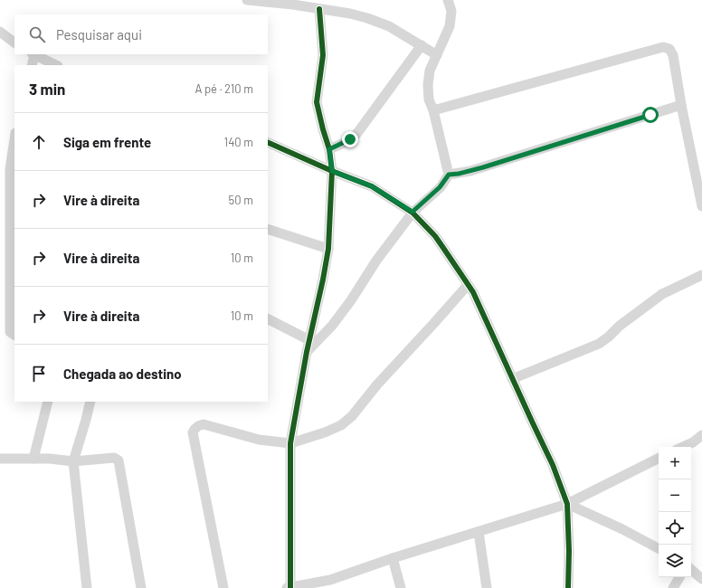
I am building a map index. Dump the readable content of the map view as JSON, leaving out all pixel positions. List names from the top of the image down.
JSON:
{
  "page": {
    "search": "Pesquisar aqui",
    "heading": ["3 min", "A pé · 210 m"],
    "list": [
      ["Siga em frente", "140 m"],
      ["Vire à direita", "50 m"],
      ["Vire à direita", "10 m"],
      ["Vire à direita", "10 m"],
      "Chegada ao destino"
    ],
    "map_buttons": ["+", "−"]
  }
}
